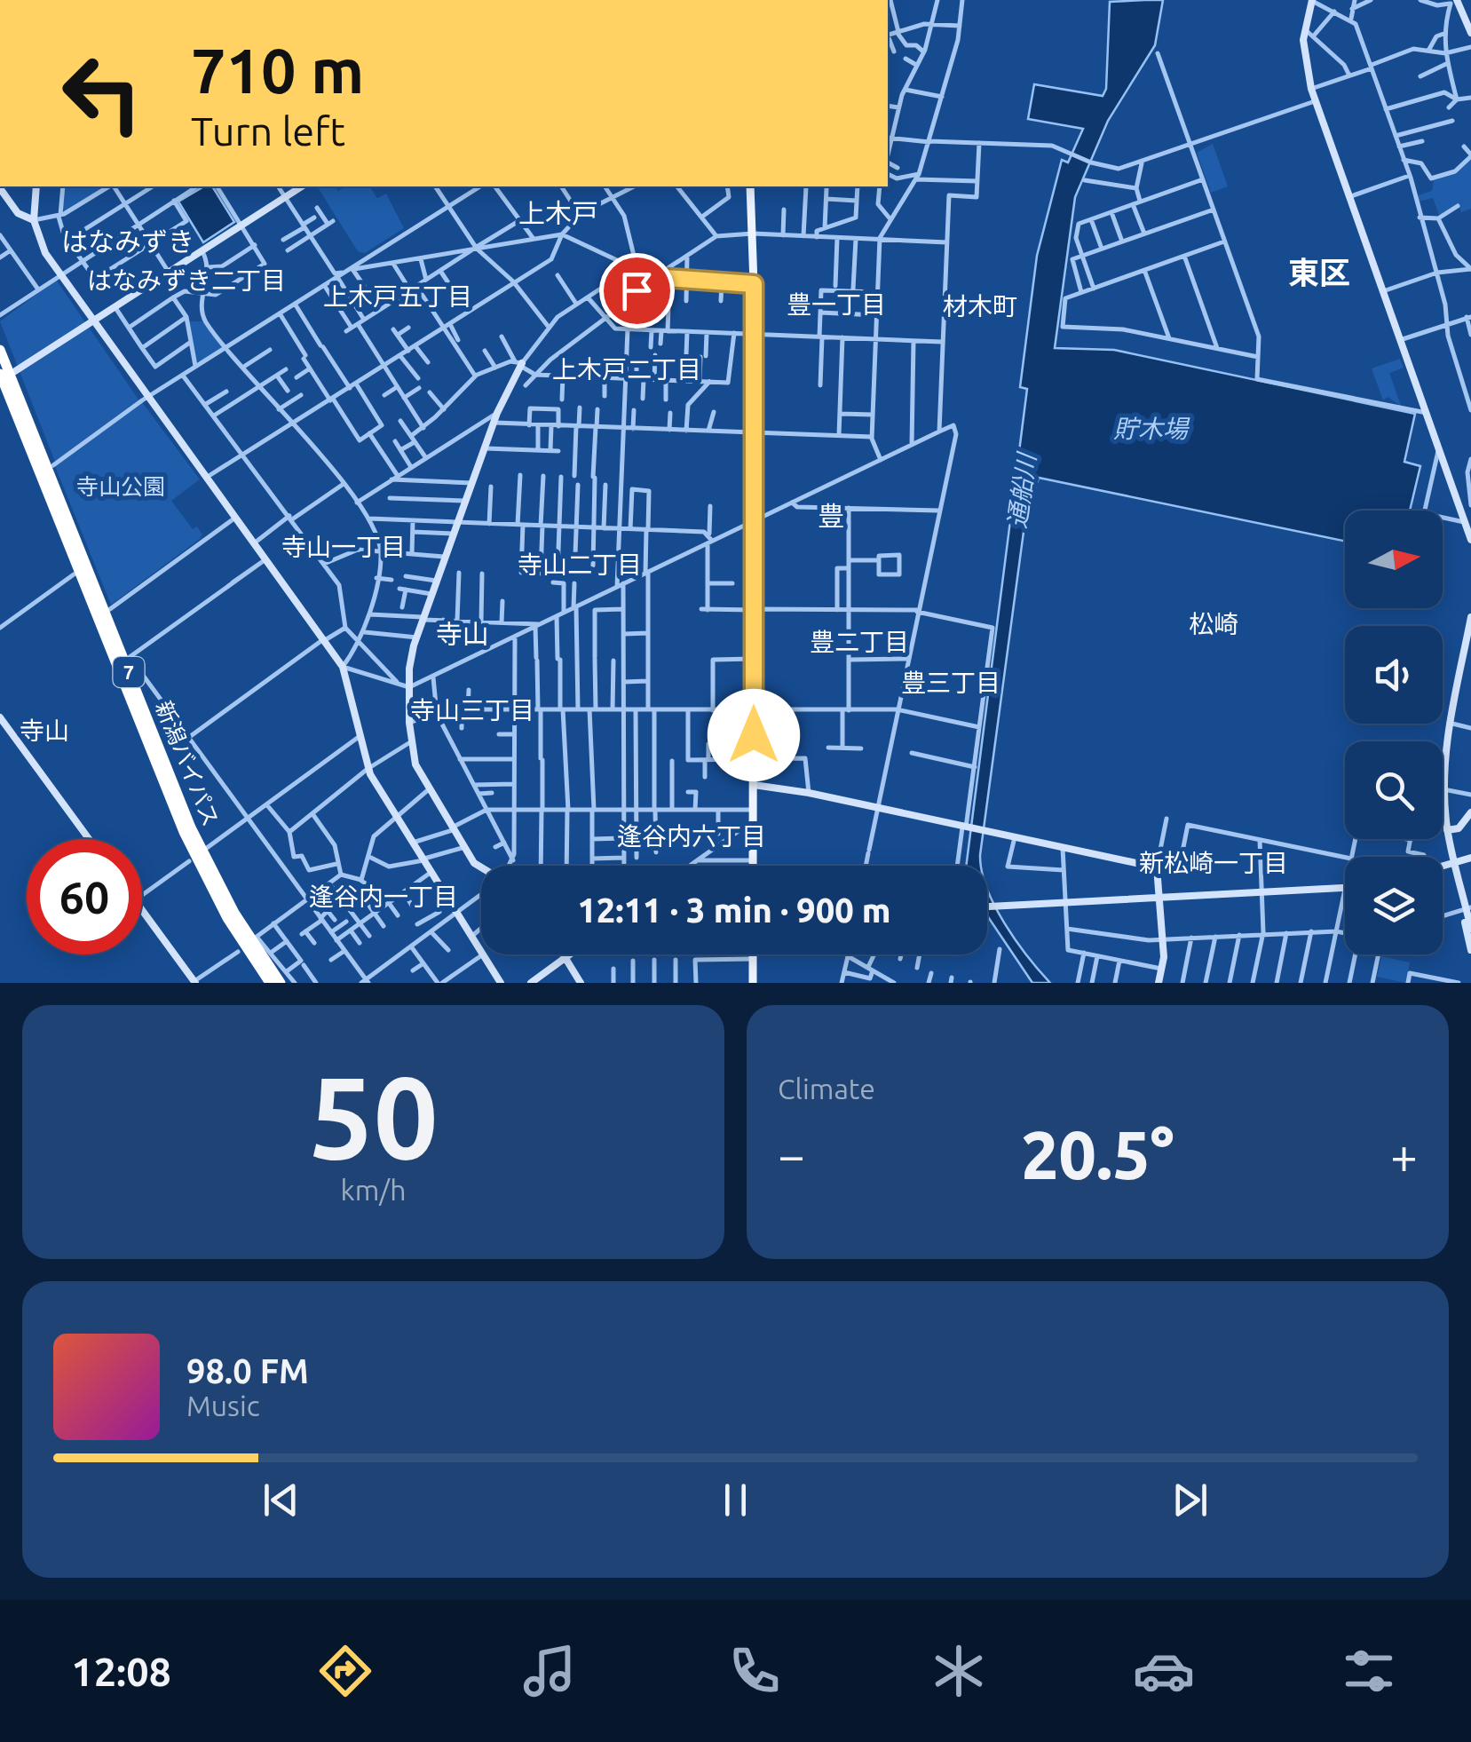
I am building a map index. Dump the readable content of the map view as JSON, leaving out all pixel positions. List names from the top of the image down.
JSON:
{
  "streets": {
    "highway": ["7", "新潟バイパス"]
  },
  "districts": [
    "上木戸",
    "はなみずき",
    "東区",
    "はなみずき二丁目",
    "上木戸五丁目",
    "豊一丁目",
    "材木町",
    "上木戸二丁目",
    "豊",
    "寺山一丁目",
    "寺山二丁目",
    "松崎",
    "寺山",
    "豊二丁目",
    "豊三丁目",
    "寺山三丁目",
    "寺山",
    "逢谷内六丁目",
    "新松崎一丁目",
    "逢谷内一丁目"
  ],
  "water": ["貯木場", "通船川"],
  "parks": ["寺山公園"],
  "north": "right",
  "page": {
    "turn": ["710 m", "Turn left"],
    "limit": "60",
    "trip": "12:11 · 3 min · 900 m",
    "tile": [
      ["50", "km/h"],
      "Climate"
    ],
    "heat": ["−", "20.5°", "+"],
    "song": ["98.0 FM", "Music"],
    "tabs": "12:08"
  }
}
